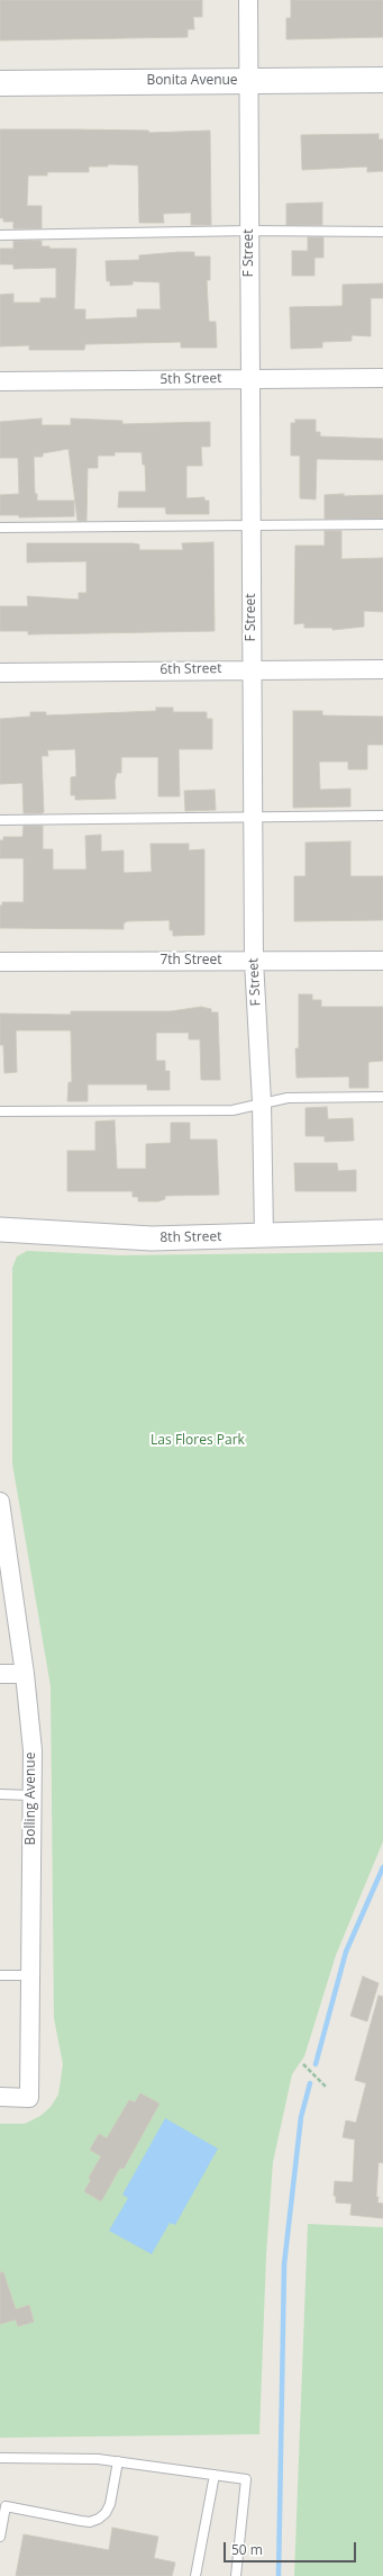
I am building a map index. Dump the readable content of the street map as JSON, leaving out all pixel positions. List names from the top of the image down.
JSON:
{
  "streets": {
    "main road": ["Bonita Avenue"],
    "street": [
      "F Street",
      "5th Street",
      "6th Street",
      "7th Street",
      "8th Street",
      "Bolling Avenue"
    ]
  },
  "crossings": [
    ["Bonita Avenue", "F Street"],
    ["F Street", "5th Street"],
    ["F Street", "6th Street"],
    ["F Street", "7th Street"],
    ["F Street", "8th Street"]
  ],
  "parks": ["Las Flores Park"],
  "scale_bar": "50 m"
}
